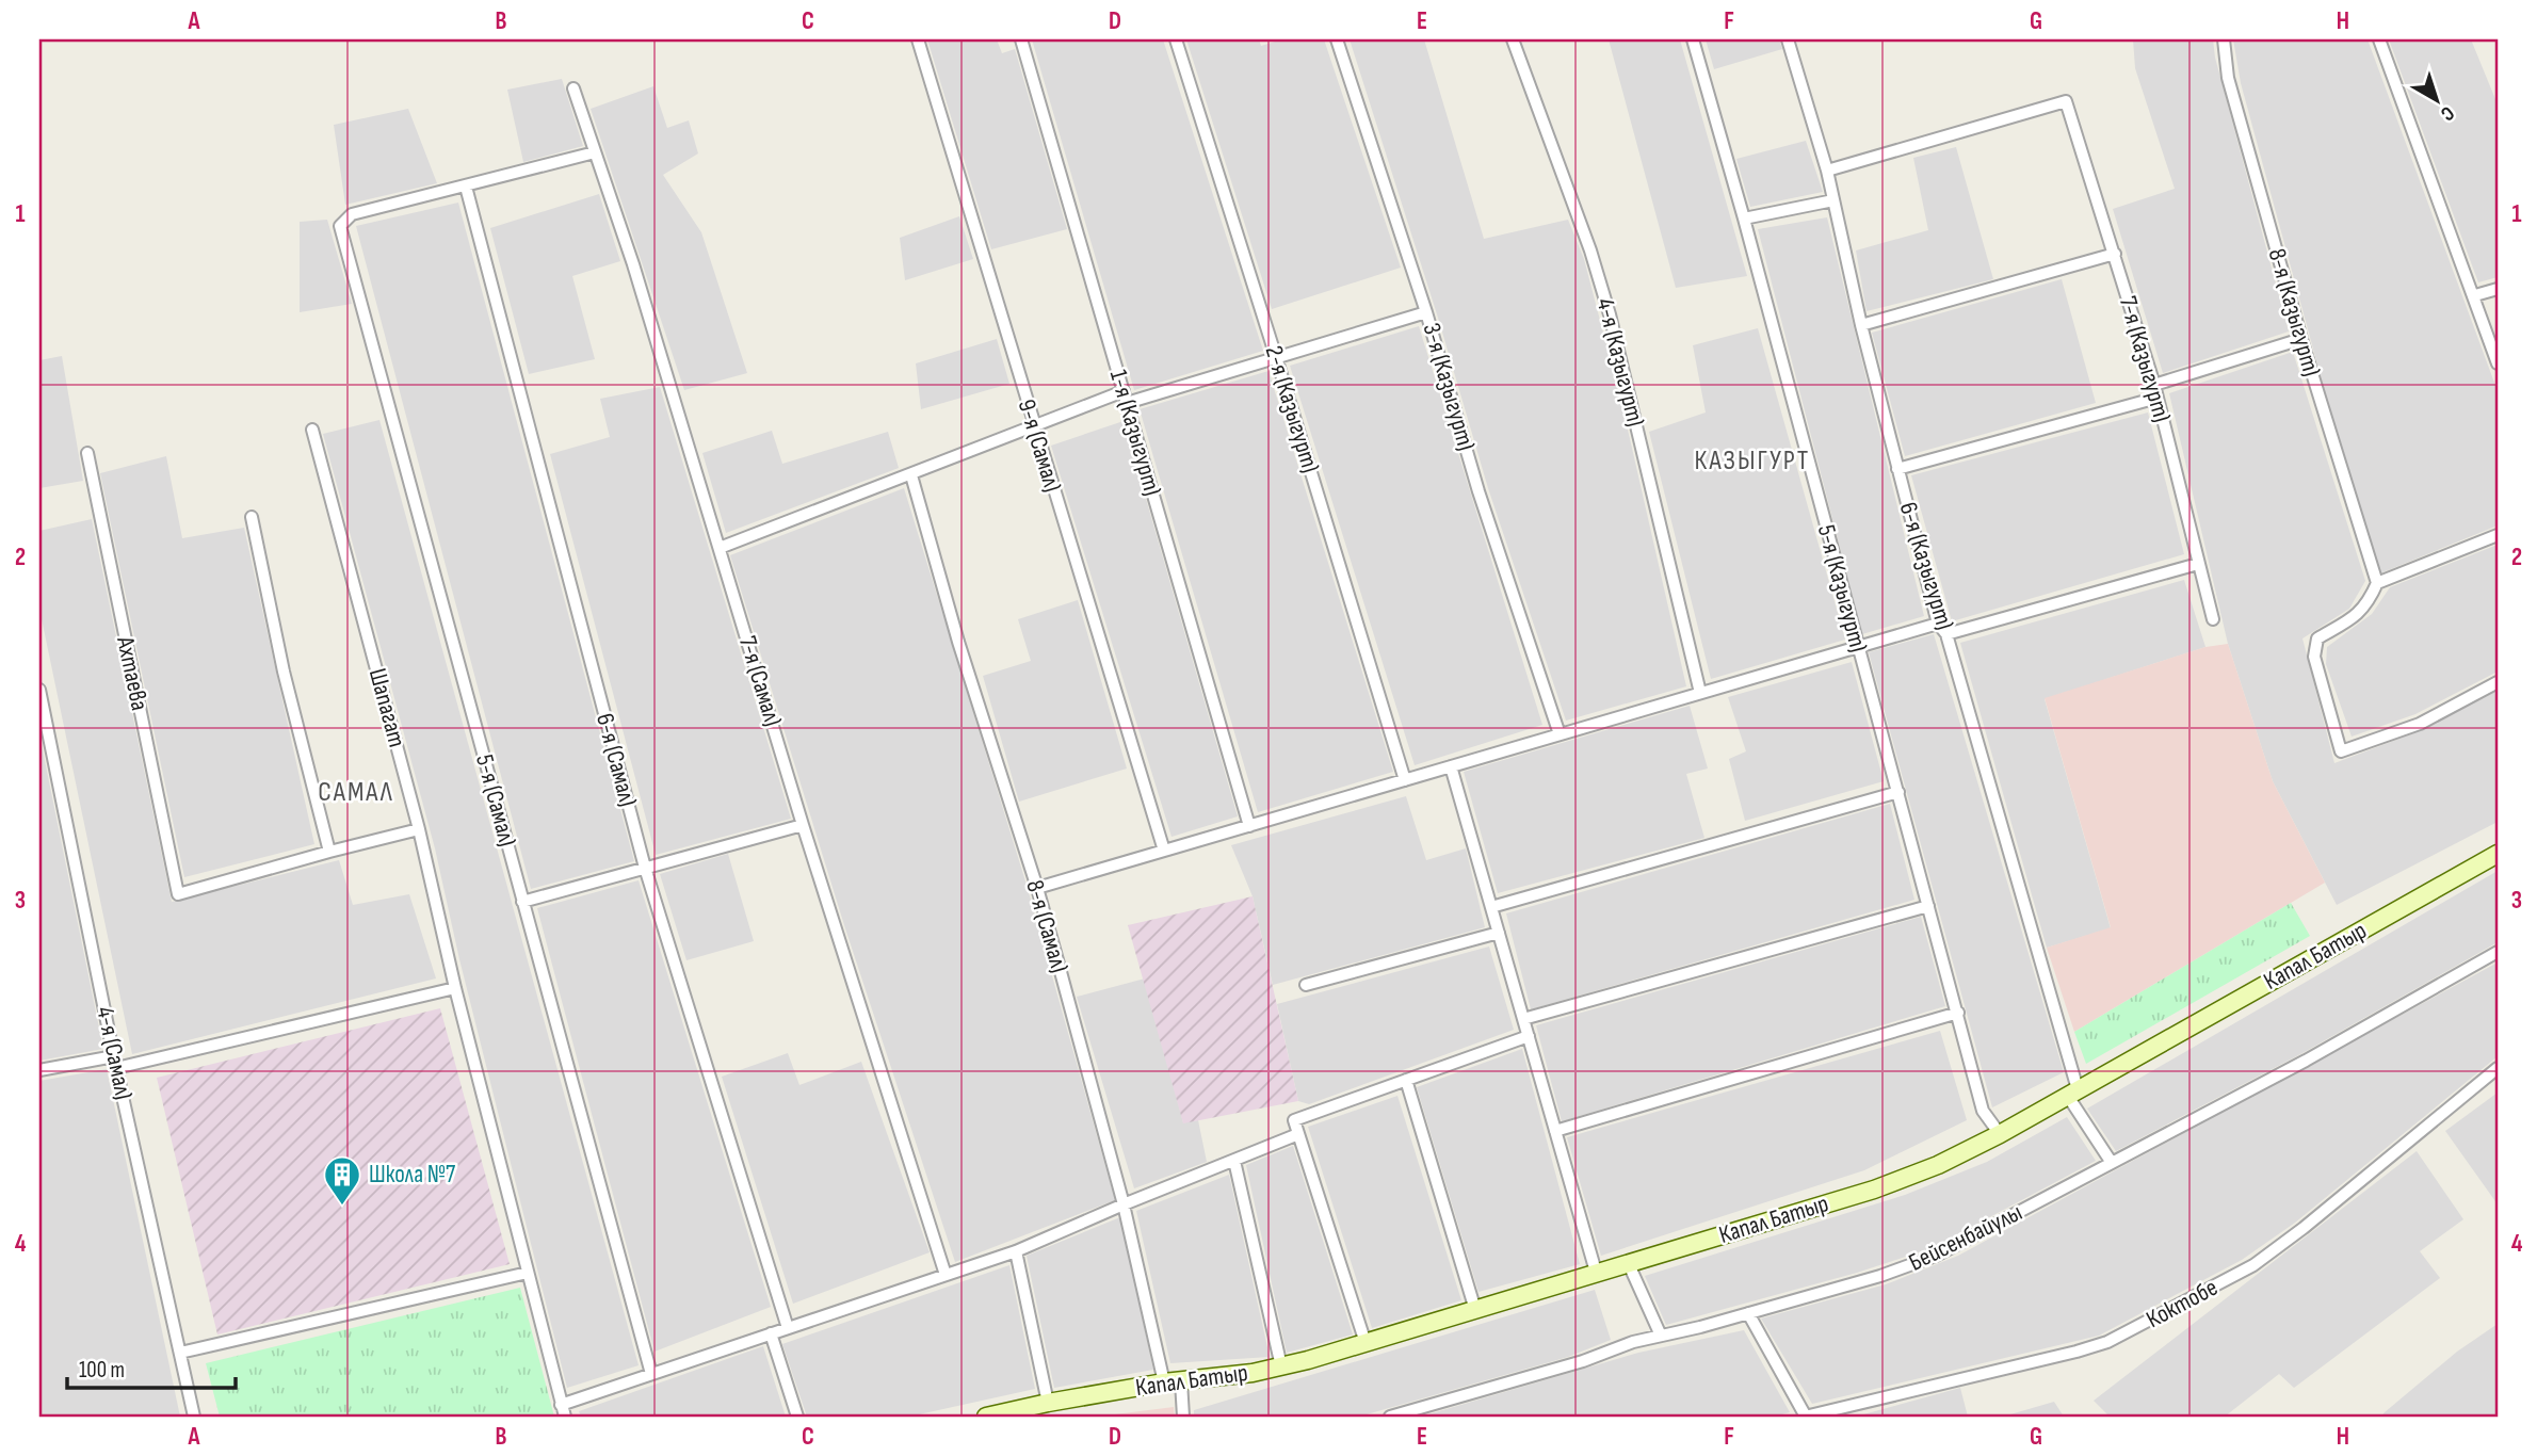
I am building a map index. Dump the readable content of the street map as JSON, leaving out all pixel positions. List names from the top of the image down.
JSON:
{
  "streets": {
    "main road": ["Капал Батыр"],
    "street": [
      "8-я (Казыгурт)",
      "7-я (Казыгурт)",
      "4-я (Казыгурт)",
      "3-я (Казыгурт)",
      "2-я (Казыгурт)",
      "1-я (Казыгурт)",
      "9-я (Самал)",
      "6-я (Казыгурт)",
      "5-я (Казыгурт)",
      "Ахтаева",
      "7-я (Самал)",
      "Шапагат",
      "6-я (Самал)",
      "5-я (Самал)",
      "8-я (Самал)",
      "4-я (Самал)",
      "Бейсенбайулы",
      "Коктобе"
    ]
  },
  "crossings": [
    ["7-я (Казыгурт)", "6-я (Казыгурт)"],
    ["6-я (Казыгурт)", "Капал Батыр"],
    ["6-я (Казыгурт)", "Бейсенбайулы"],
    ["5-я (Казыгурт)", "Капал Батыр"],
    ["6-я (Самал)", "5-я (Самал)"],
    ["8-я (Самал)", "Капал Батыр"]
  ],
  "districts": ["КАЗЫГУРТ", "САМАЛ"],
  "places": {
    "building": ["Школа №7"]
  },
  "scale_bar": "100 m",
  "north": "bottom right",
  "grid": {
    "columns": [
      "A",
      "B",
      "C",
      "D",
      "E",
      "F",
      "G",
      "H"
    ],
    "rows": [
      "1",
      "2",
      "3",
      "4"
    ]
  }
}
